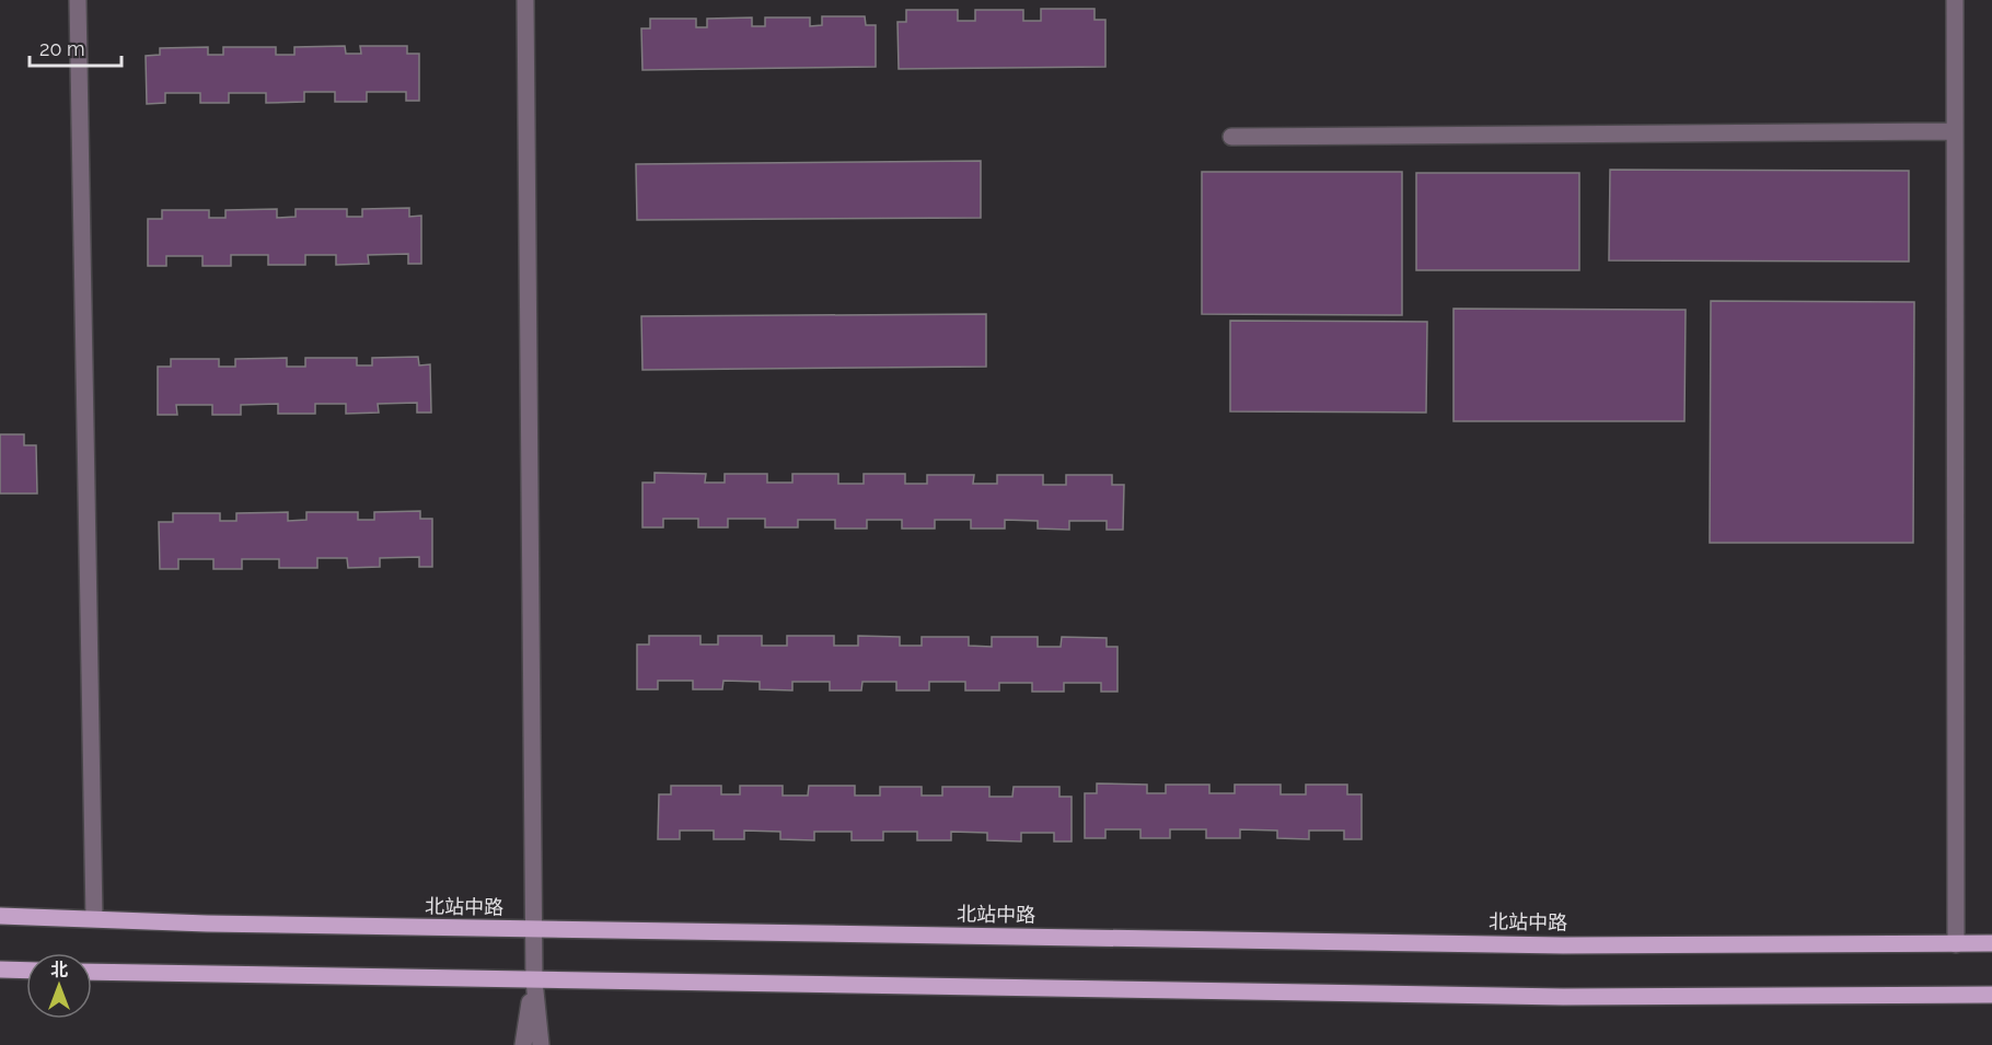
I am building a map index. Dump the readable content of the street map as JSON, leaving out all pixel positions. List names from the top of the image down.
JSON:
{
  "streets": {
    "main road": ["北站中路"]
  },
  "scale_bar": "20 m",
  "north": "top"
}
